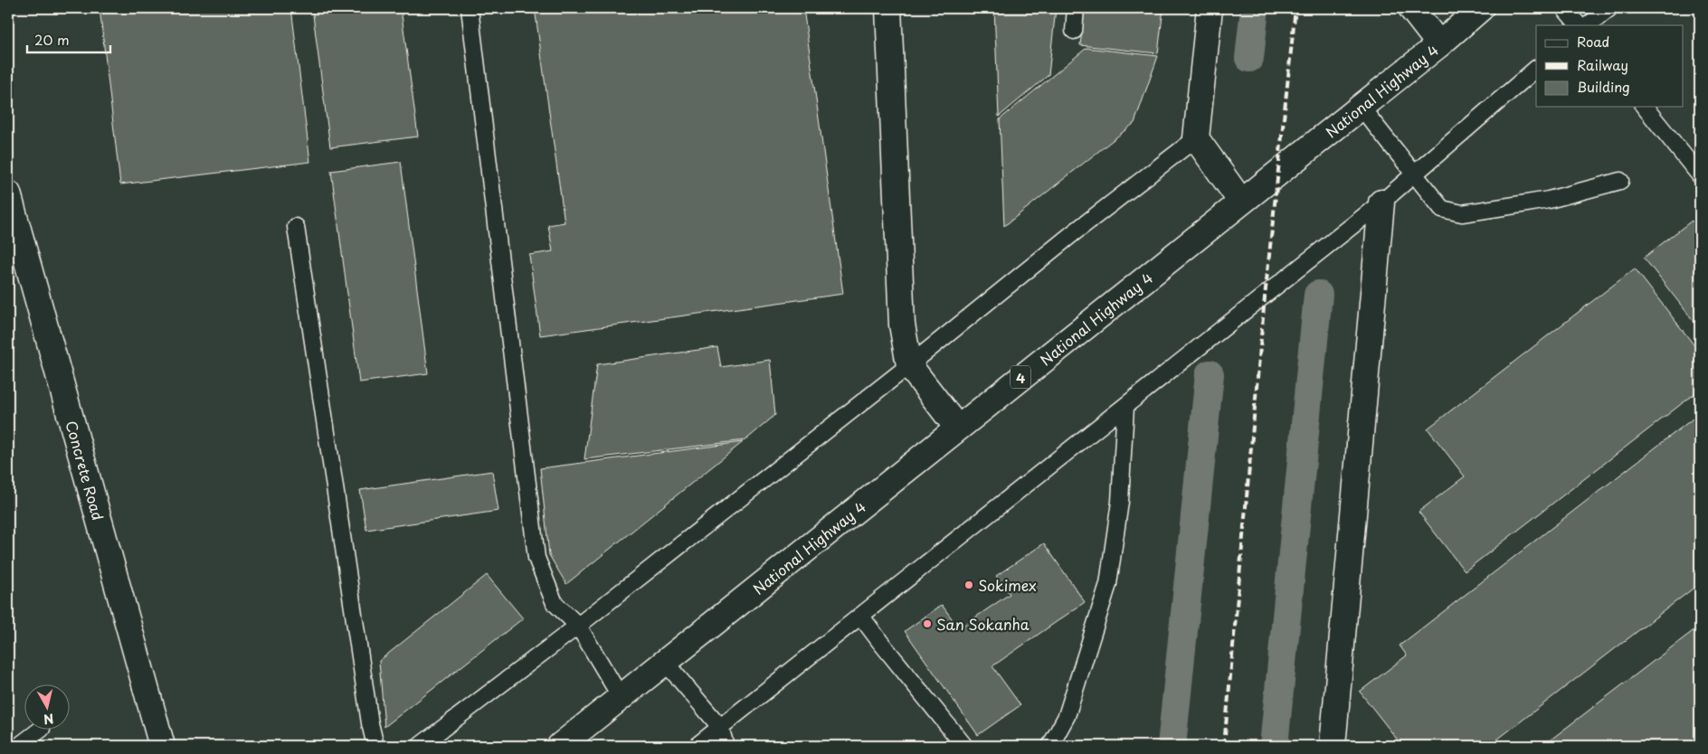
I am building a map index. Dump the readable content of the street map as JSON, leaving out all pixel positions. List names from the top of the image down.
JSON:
{
  "streets": {
    "main road": ["National Highway 4", "4", "Concrete Road"]
  },
  "places": ["Sokimex", "San Sokanha"],
  "legend": ["Road", "Railway", "Building"],
  "scale_bar": "20 m",
  "north": "bottom"
}
